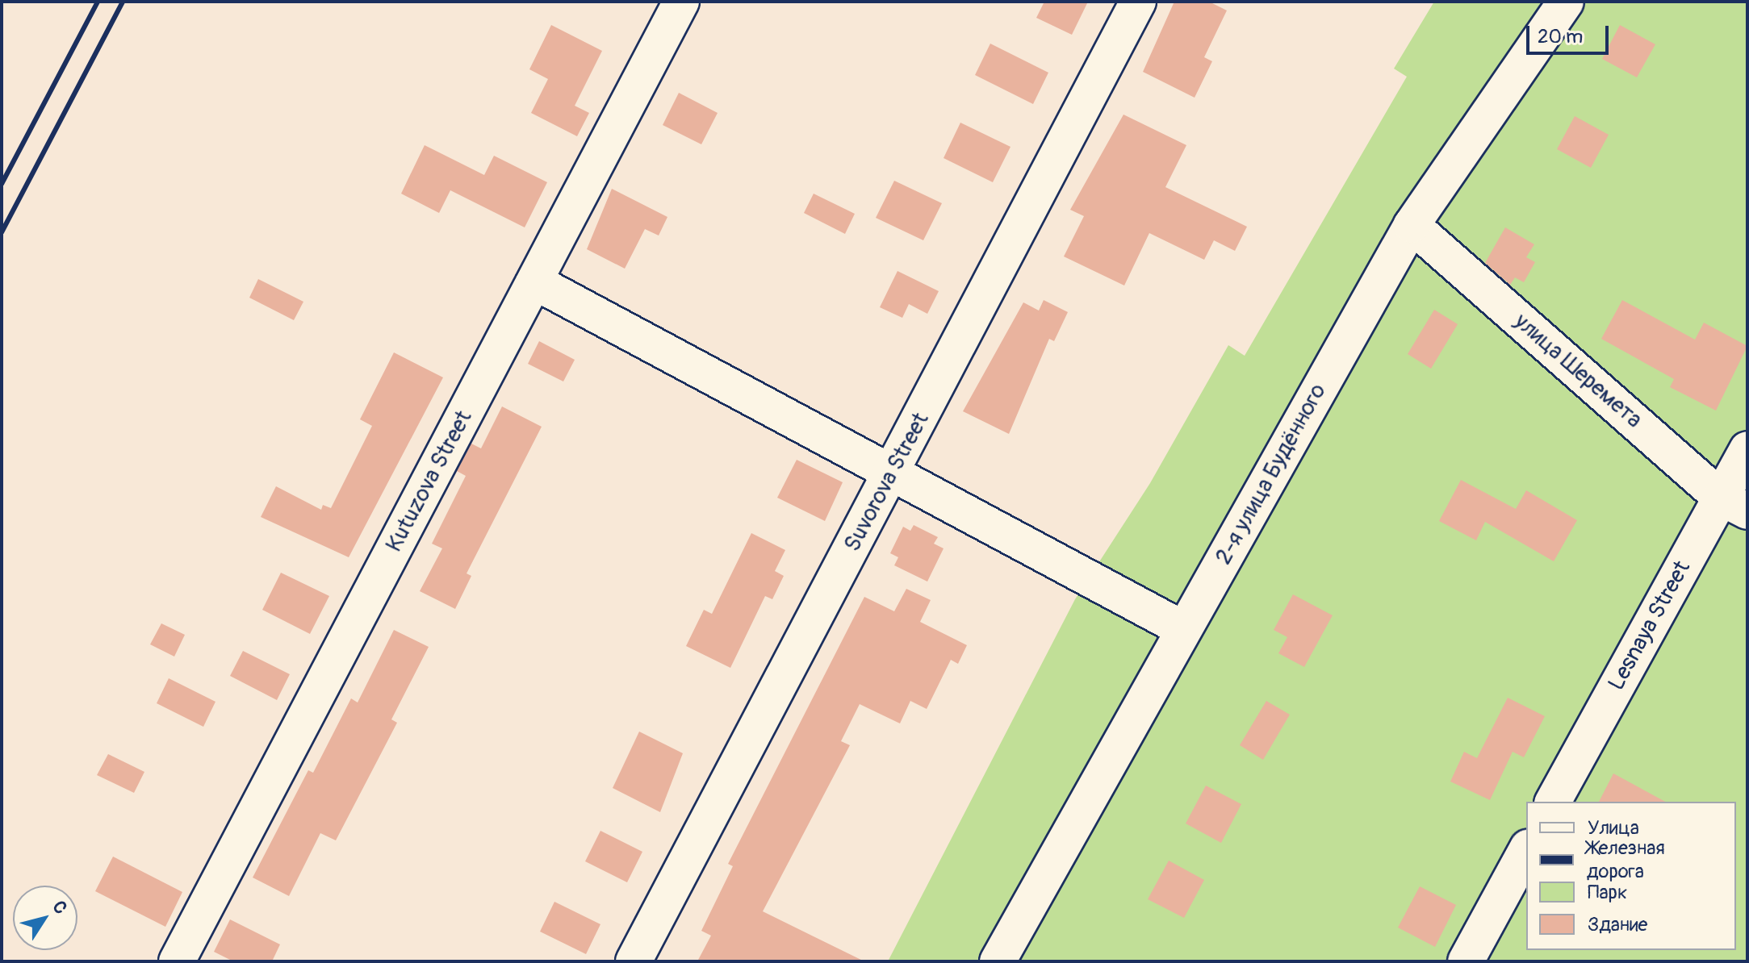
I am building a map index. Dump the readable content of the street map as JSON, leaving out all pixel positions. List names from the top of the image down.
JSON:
{
  "streets": {
    "street": [
      "улица Шеремета",
      "2-я улица Будённого",
      "Kutuzova Street",
      "Suvorova Street",
      "Lesnaya Street"
    ]
  },
  "crossings": [
    ["улица Шеремета", "2-я улица Будённого"],
    ["улица Шеремета", "Lesnaya Street"]
  ],
  "legend": [
    "Улица",
    "Железная дорога",
    "Парк",
    "Здание"
  ],
  "scale_bar": "20 m",
  "north": "top right"
}
